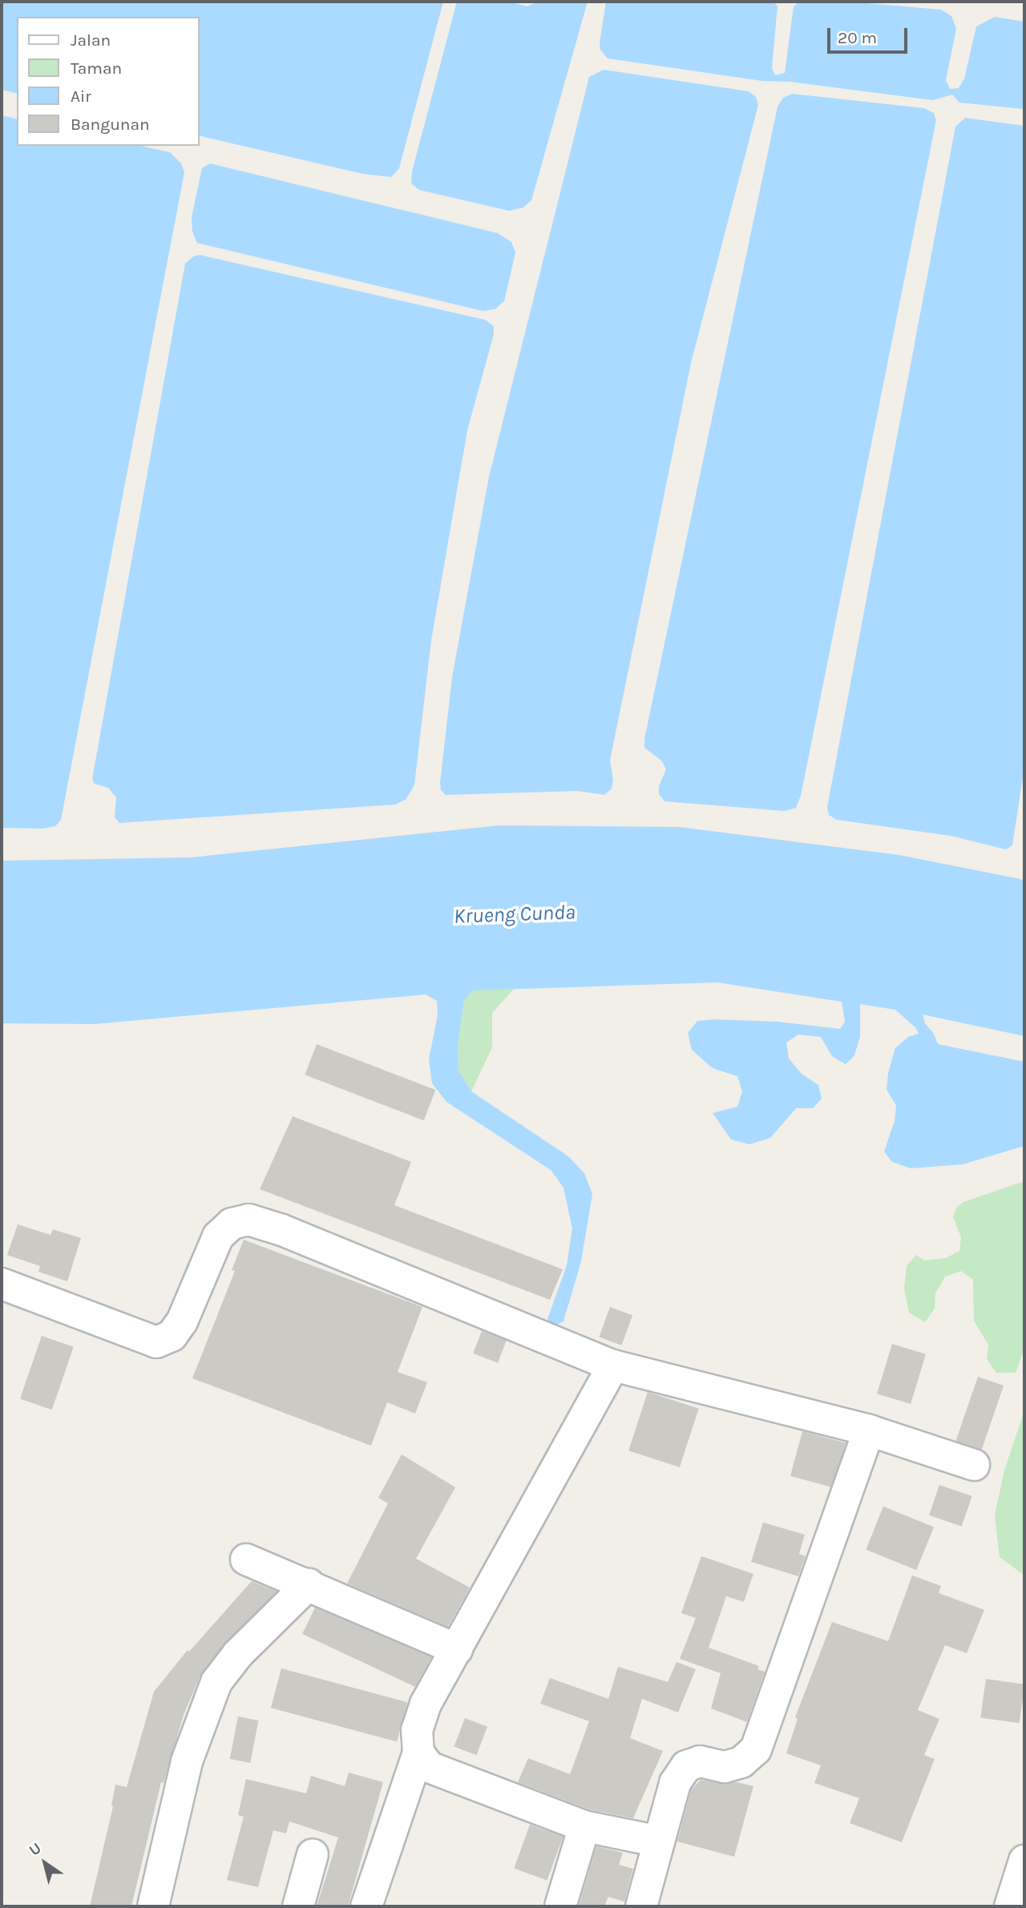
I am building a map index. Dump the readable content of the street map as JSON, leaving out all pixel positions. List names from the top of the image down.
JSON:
{
  "water": ["Krueng Cunda"],
  "legend": [
    "Jalan",
    "Taman",
    "Air",
    "Bangunan"
  ],
  "scale_bar": "20 m",
  "north": "top left"
}
